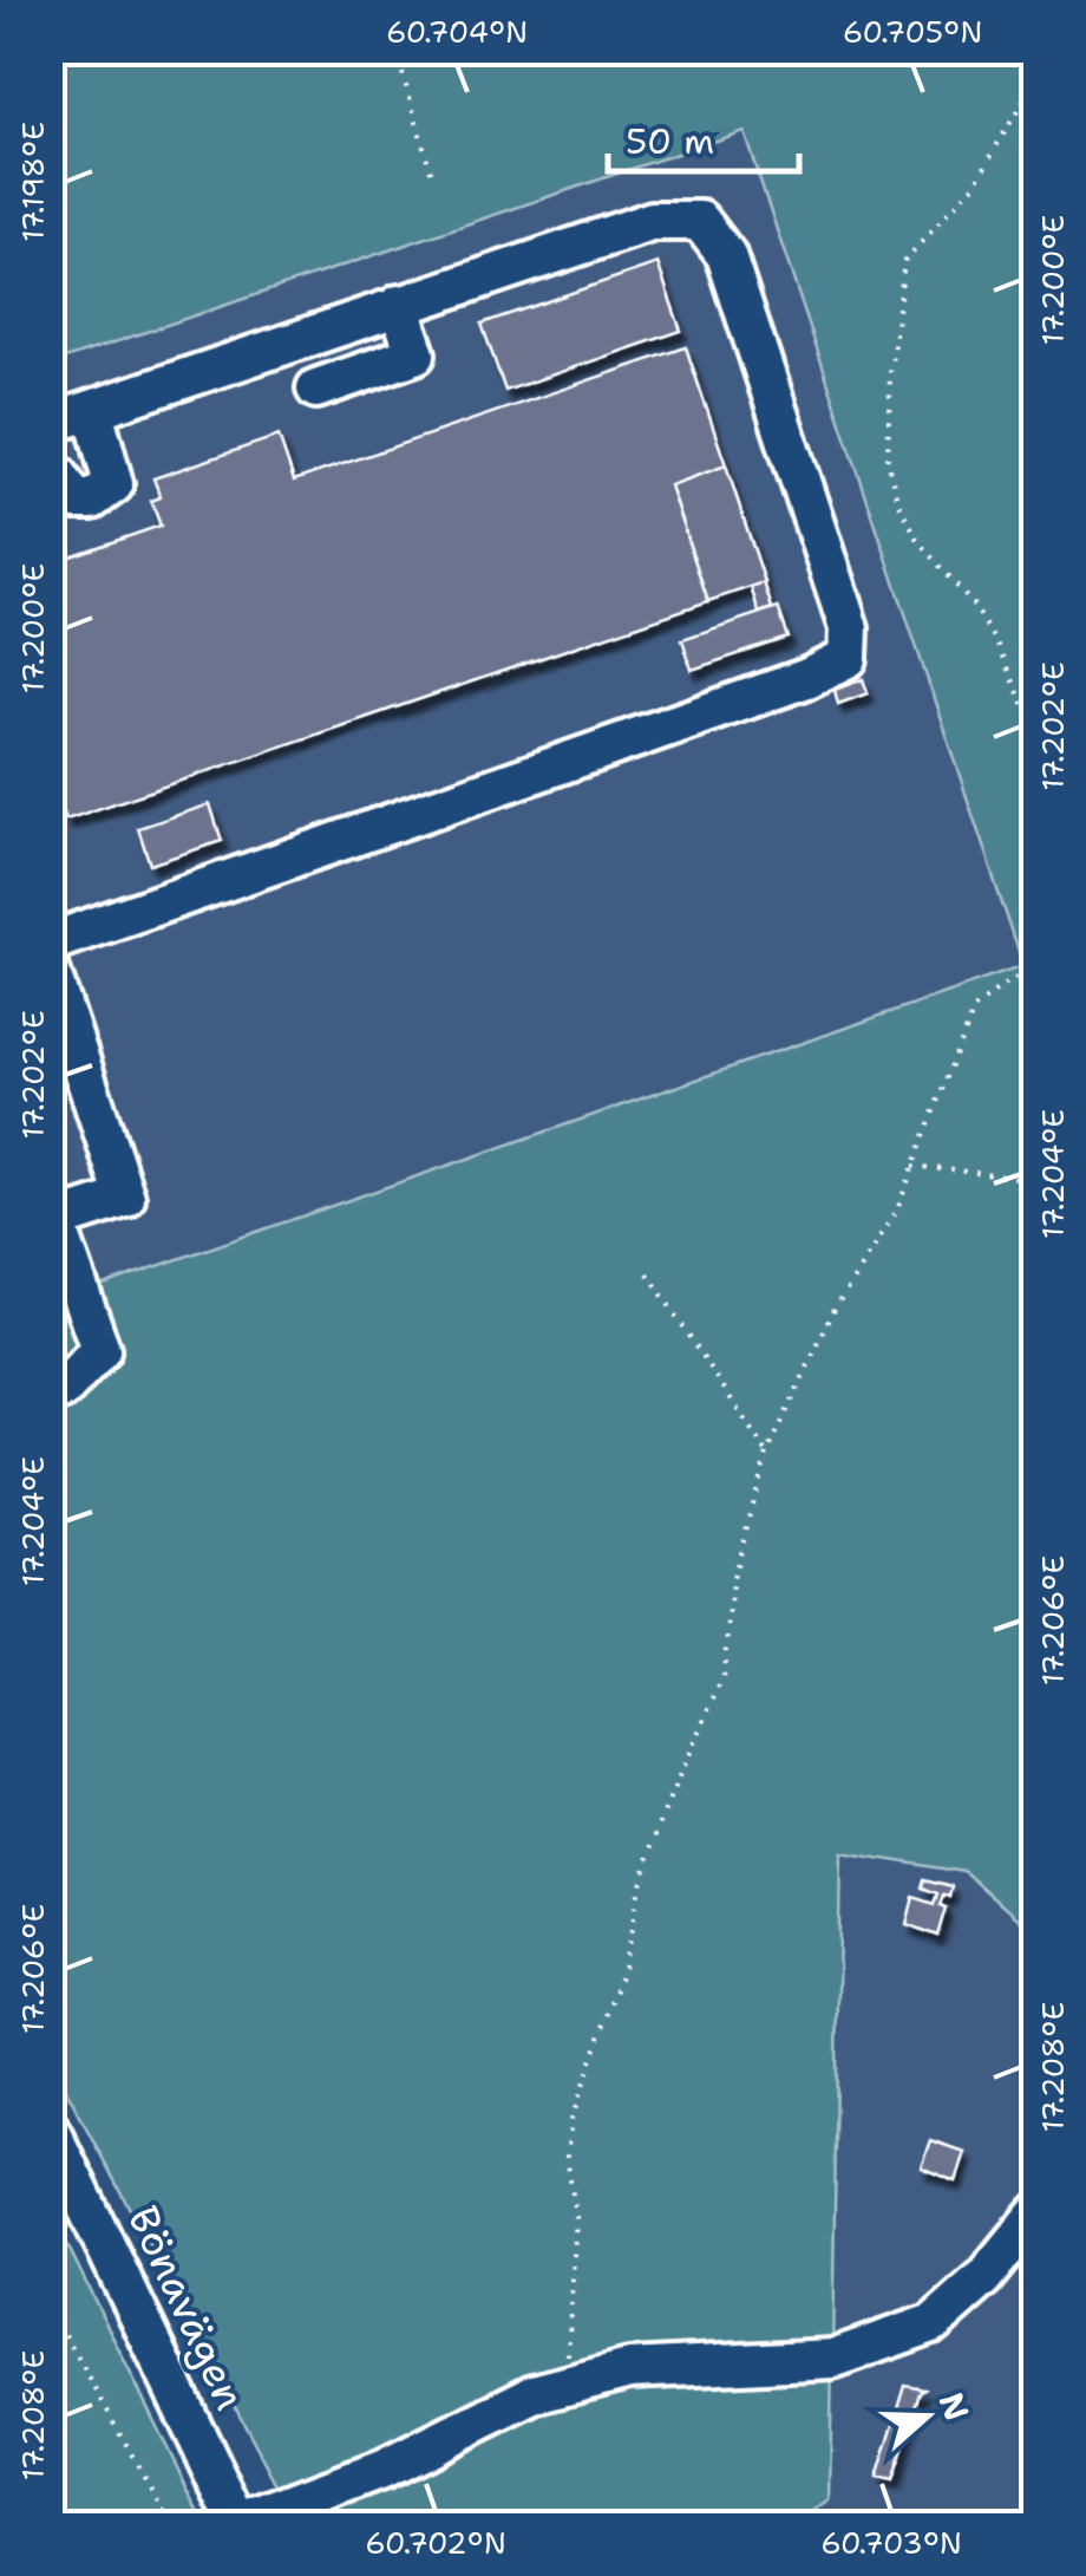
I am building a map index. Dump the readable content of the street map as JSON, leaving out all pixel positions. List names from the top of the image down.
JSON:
{
  "streets": {
    "street": ["Bönavägen"]
  },
  "scale_bar": "50 m",
  "north": "right",
  "coordinates": [
    "60.704°N",
    "60.705°N",
    "17.198°E",
    "17.200°E",
    "17.202°E",
    "17.204°E",
    "17.206°E",
    "17.208°E",
    "60.702°N",
    "60.703°N"
  ]
}
